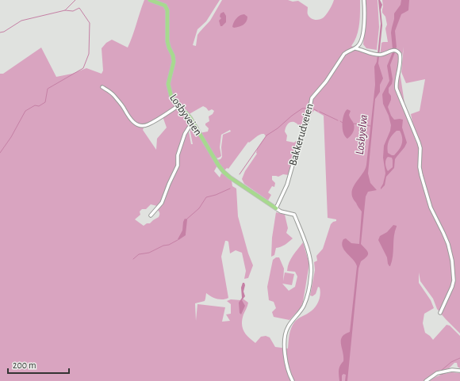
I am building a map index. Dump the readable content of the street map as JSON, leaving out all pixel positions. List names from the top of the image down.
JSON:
{
  "streets": {
    "main road": ["Losbyveien"],
    "street": ["Bakkerudveien"]
  },
  "crossings": [
    ["Losbyveien", "Bakkerudveien"]
  ],
  "water": ["Losbyelva"],
  "scale_bar": "200 m"
}
